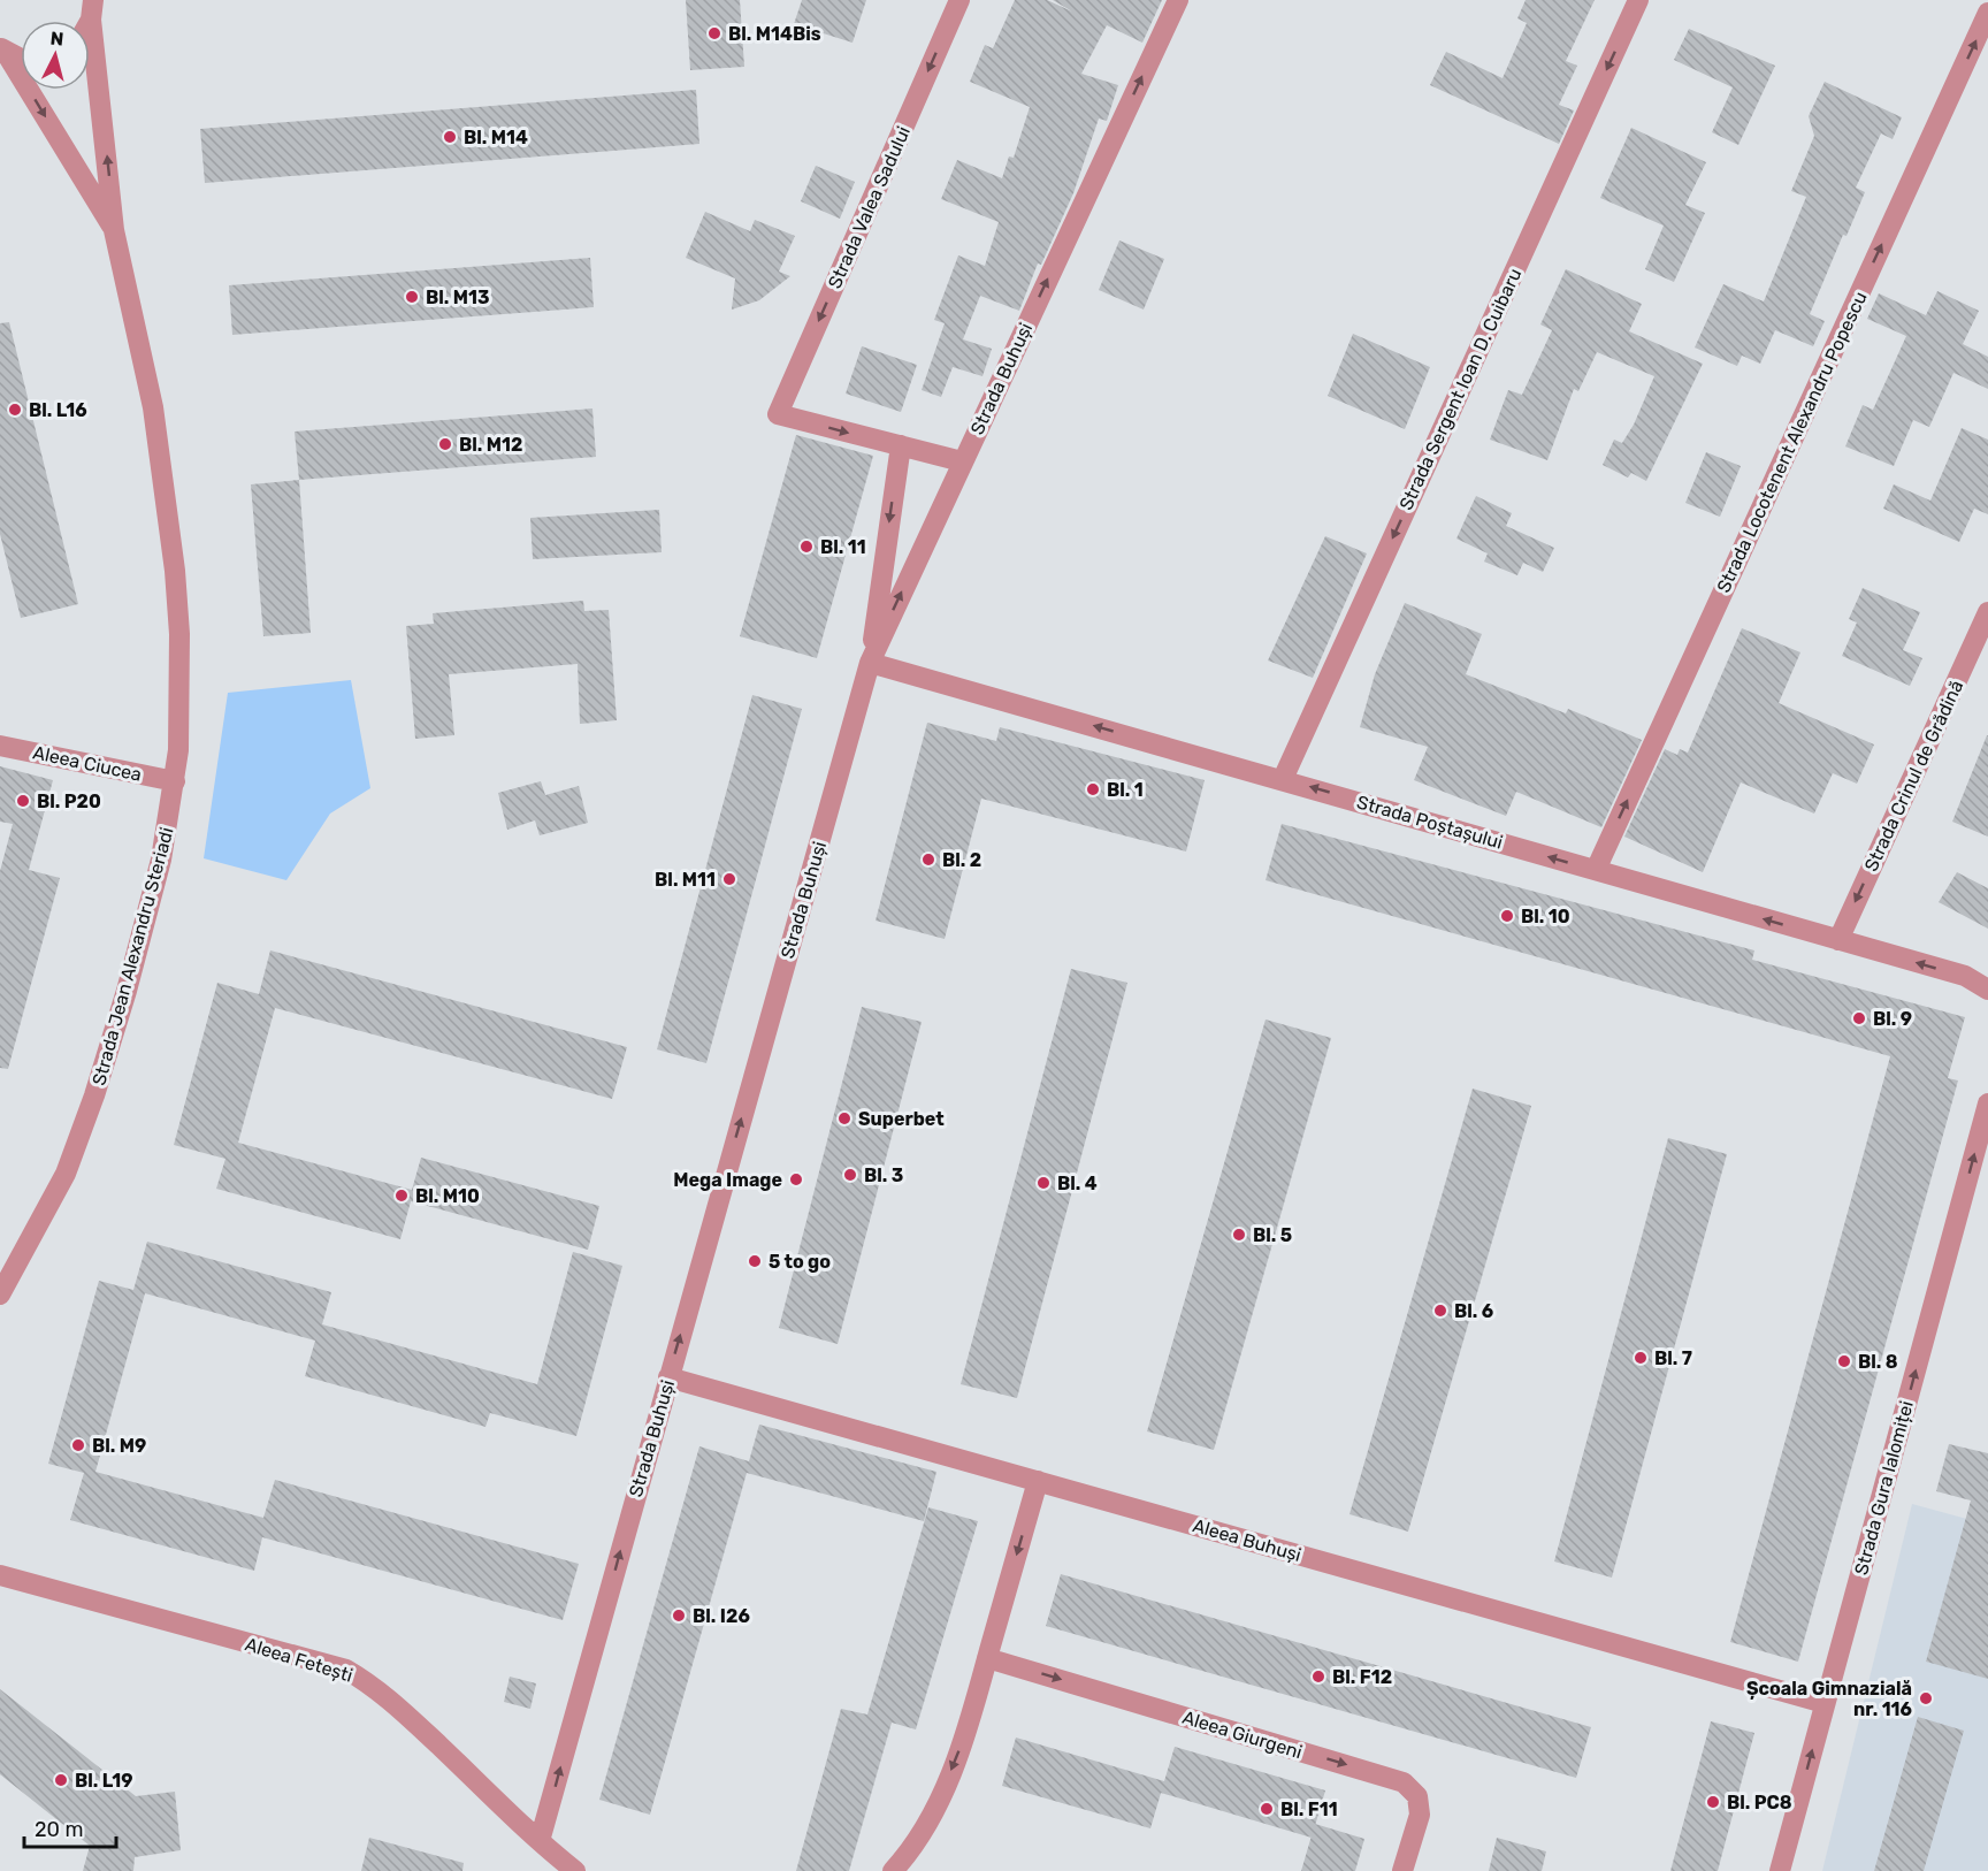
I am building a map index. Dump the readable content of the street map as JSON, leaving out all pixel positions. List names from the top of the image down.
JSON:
{
  "streets": {
    "street": [
      "Strada Valea Sadului",
      "Strada Buhuși",
      "Strada Sergent Ioan D. Cuibaru",
      "Strada Locotenent Alexandru Popescu",
      "Aleea Ciucea",
      "Strada Crinul de Grădină",
      "Strada Poștașului",
      "Strada Jean Alexandru Steriadi",
      "Strada Gura Ialomiței",
      "Aleea Buhuși",
      "Aleea Fetești",
      "Aleea Giurgeni"
    ]
  },
  "crossings": [
    ["Strada Buhuși", "Strada Poștașului"],
    ["Strada Buhuși", "Aleea Buhuși"],
    ["Strada Buhuși", "Aleea Fetești"],
    ["Strada Sergent Ioan D. Cuibaru", "Strada Poștașului"],
    ["Strada Locotenent Alexandru Popescu", "Strada Poștașului"],
    ["Aleea Ciucea", "Strada Jean Alexandru Steriadi"],
    ["Strada Crinul de Grădină", "Strada Poștașului"],
    ["Strada Gura Ialomiței", "Aleea Buhuși"]
  ],
  "one_way": [
    "Strada Buhuși",
    "Strada Sergent Ioan D. Cuibaru",
    "Strada Locotenent Alexandru Popescu",
    "Strada Crinul de Grădină",
    "Strada Poștașului",
    "Strada Gura Ialomiței",
    "Aleea Giurgeni"
  ],
  "places": [
    "Bl. M14Bis",
    "Bl. M14",
    "Bl. M13",
    "Bl. L16",
    "Bl. M12",
    "Bl. 11",
    "Bl. 1",
    "Bl. P20",
    "Bl. 2",
    "Bl. M11",
    "Bl. 10",
    "Bl. 9",
    "Superbet",
    "Bl. 3",
    "Mega Image",
    "Bl. 4",
    "Bl. M10",
    "Bl. 5",
    "5 to go",
    "Bl. 6",
    "Bl. 7",
    "Bl. 8",
    "Bl. M9",
    "Bl. I26",
    "Bl. F12",
    "Școala Gimnazială nr. 116",
    "Bl. L19",
    "Bl. PC8",
    "Bl. F11"
  ],
  "scale_bar": "20 m",
  "north": "top"
}
